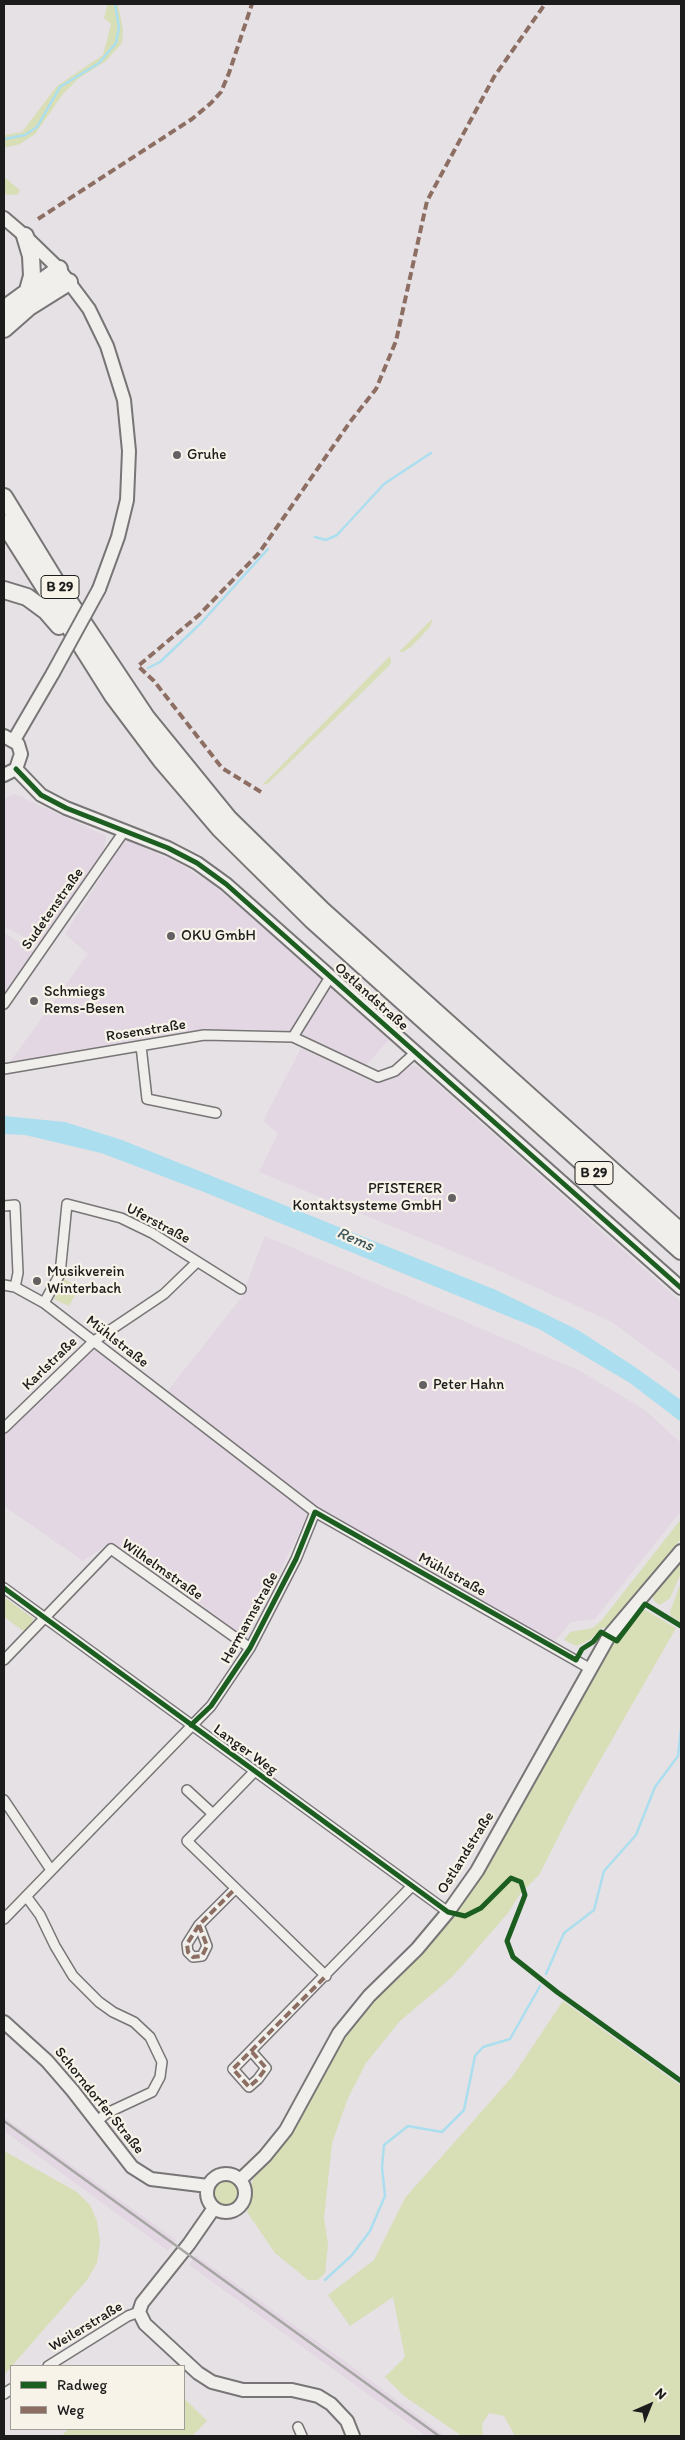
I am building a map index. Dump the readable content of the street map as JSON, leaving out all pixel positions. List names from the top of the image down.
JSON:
{
  "streets": {
    "highway": ["B 29"],
    "street": [
      "Sudetenstraße",
      "Ostlandstraße",
      "Rosenstraße",
      "Uferstraße",
      "Mühlstraße",
      "Karlstraße",
      "Wilhelmstraße",
      "Hermannstraße",
      "Langer Weg",
      "Schorndorfer Straße",
      "Weilerstraße"
    ]
  },
  "crossings": [
    ["Sudetenstraße", "Ostlandstraße"],
    ["Ostlandstraße", "Rosenstraße"],
    ["Ostlandstraße", "Mühlstraße"],
    ["Ostlandstraße", "Langer Weg"],
    ["Ostlandstraße", "Schorndorfer Straße"],
    ["Uferstraße", "Mühlstraße"],
    ["Uferstraße", "Karlstraße"],
    ["Mühlstraße", "Karlstraße"],
    ["Mühlstraße", "Hermannstraße"],
    ["Wilhelmstraße", "Hermannstraße"],
    ["Wilhelmstraße", "Langer Weg"],
    ["Hermannstraße", "Langer Weg"]
  ],
  "water": ["Rems"],
  "places": [
    "Gruhe",
    "OKU GmbH",
    "Schmiegs Rems-Besen",
    "PFISTERER Kontaktsysteme GmbH",
    "Musikverein Winterbach",
    "Peter Hahn"
  ],
  "legend": ["Radweg", "Weg"],
  "north": "top right"
}
